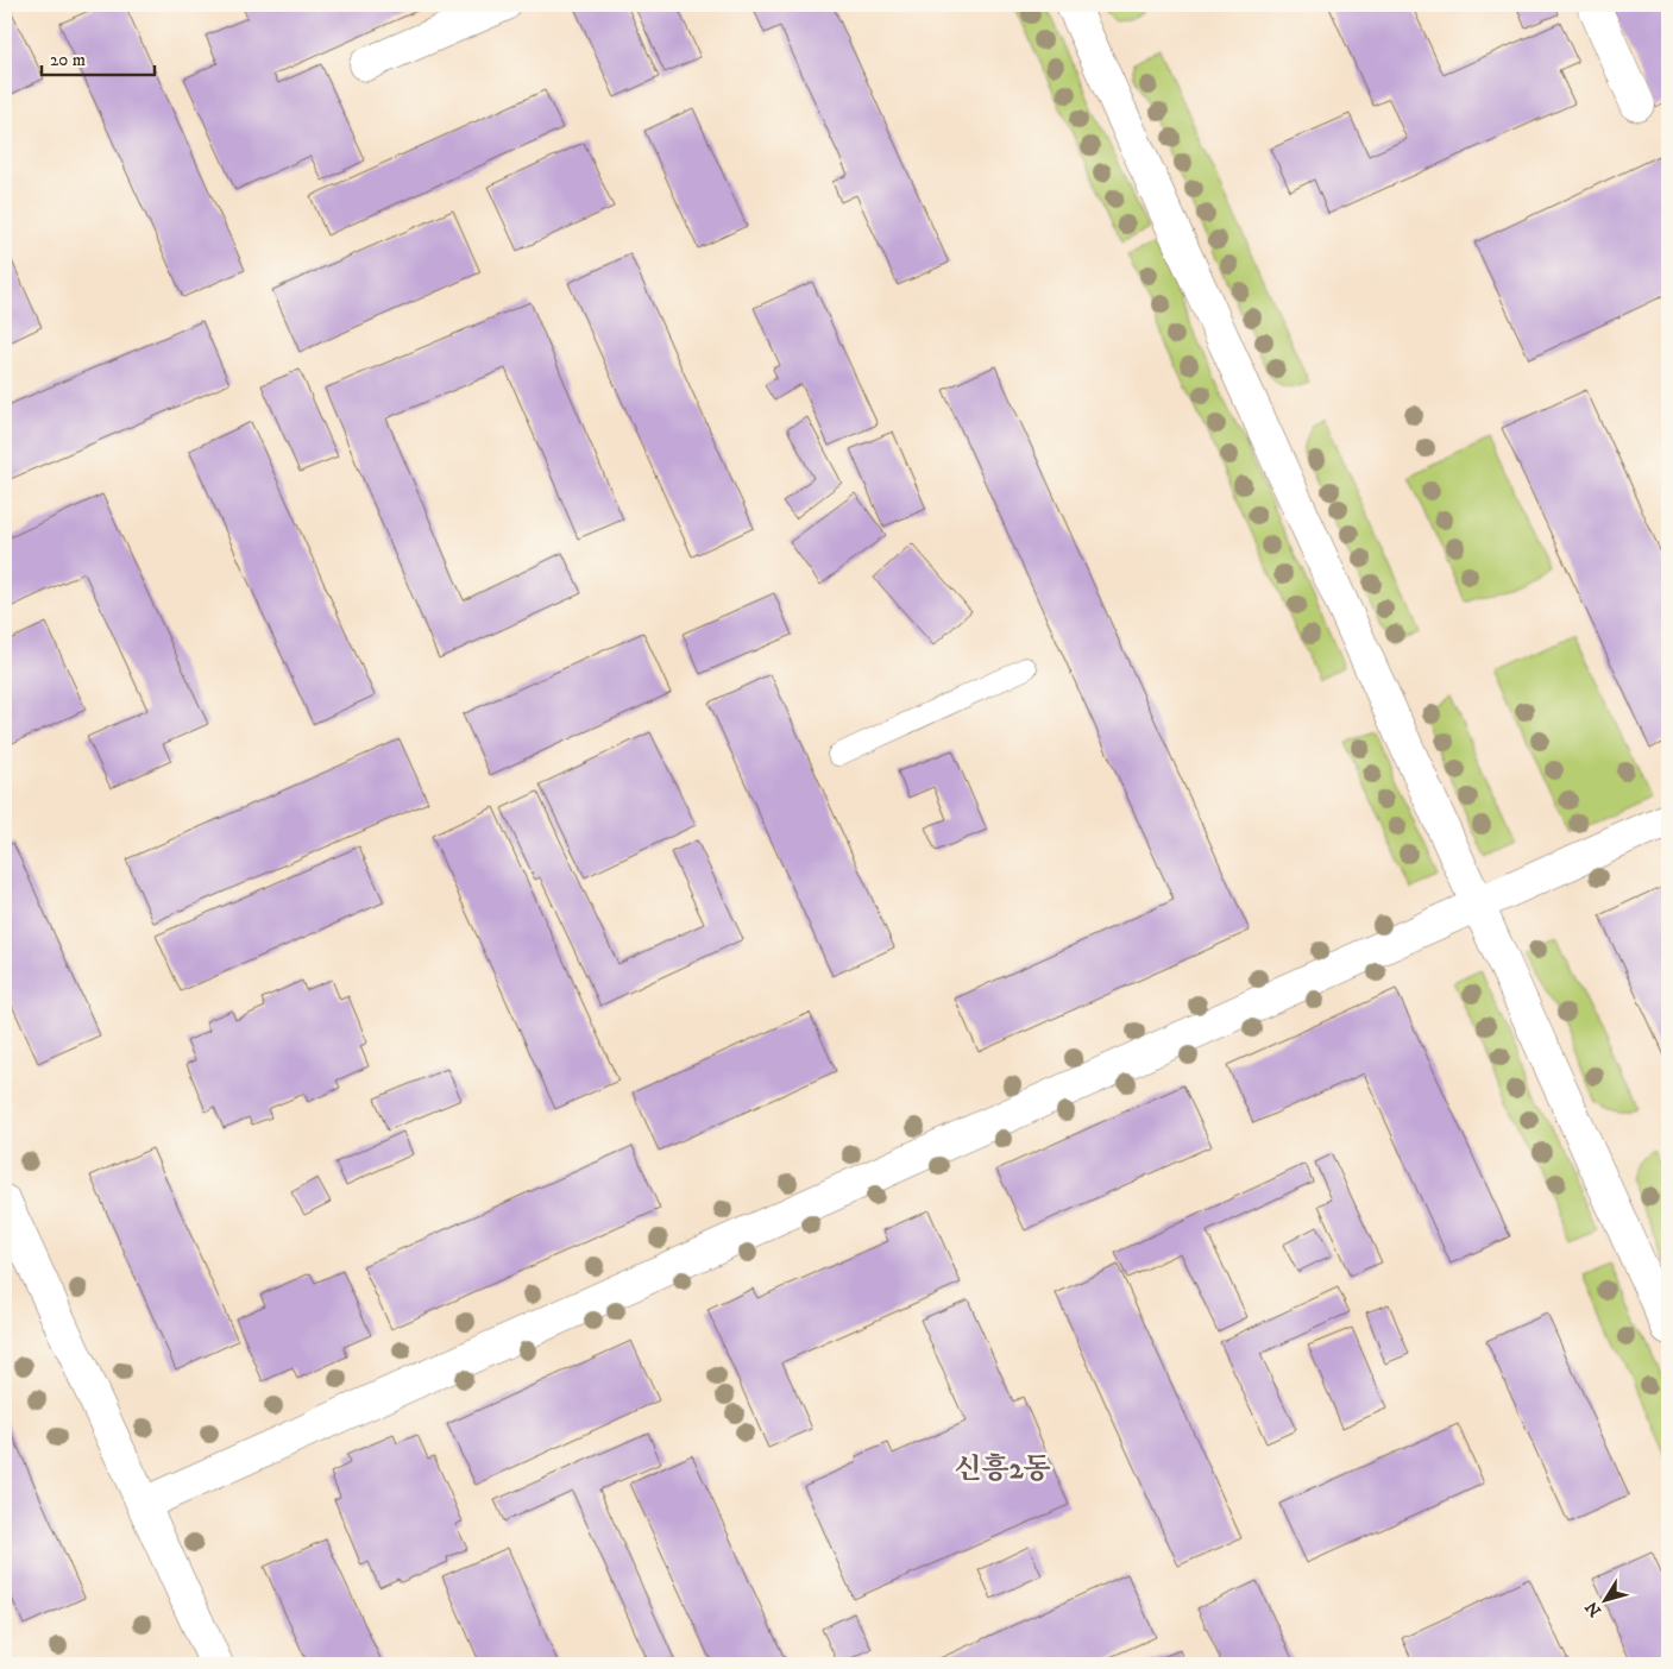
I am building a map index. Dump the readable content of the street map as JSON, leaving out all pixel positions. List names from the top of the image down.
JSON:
{
  "districts": ["신흥2동"],
  "scale_bar": "20 m",
  "north": "bottom left"
}
